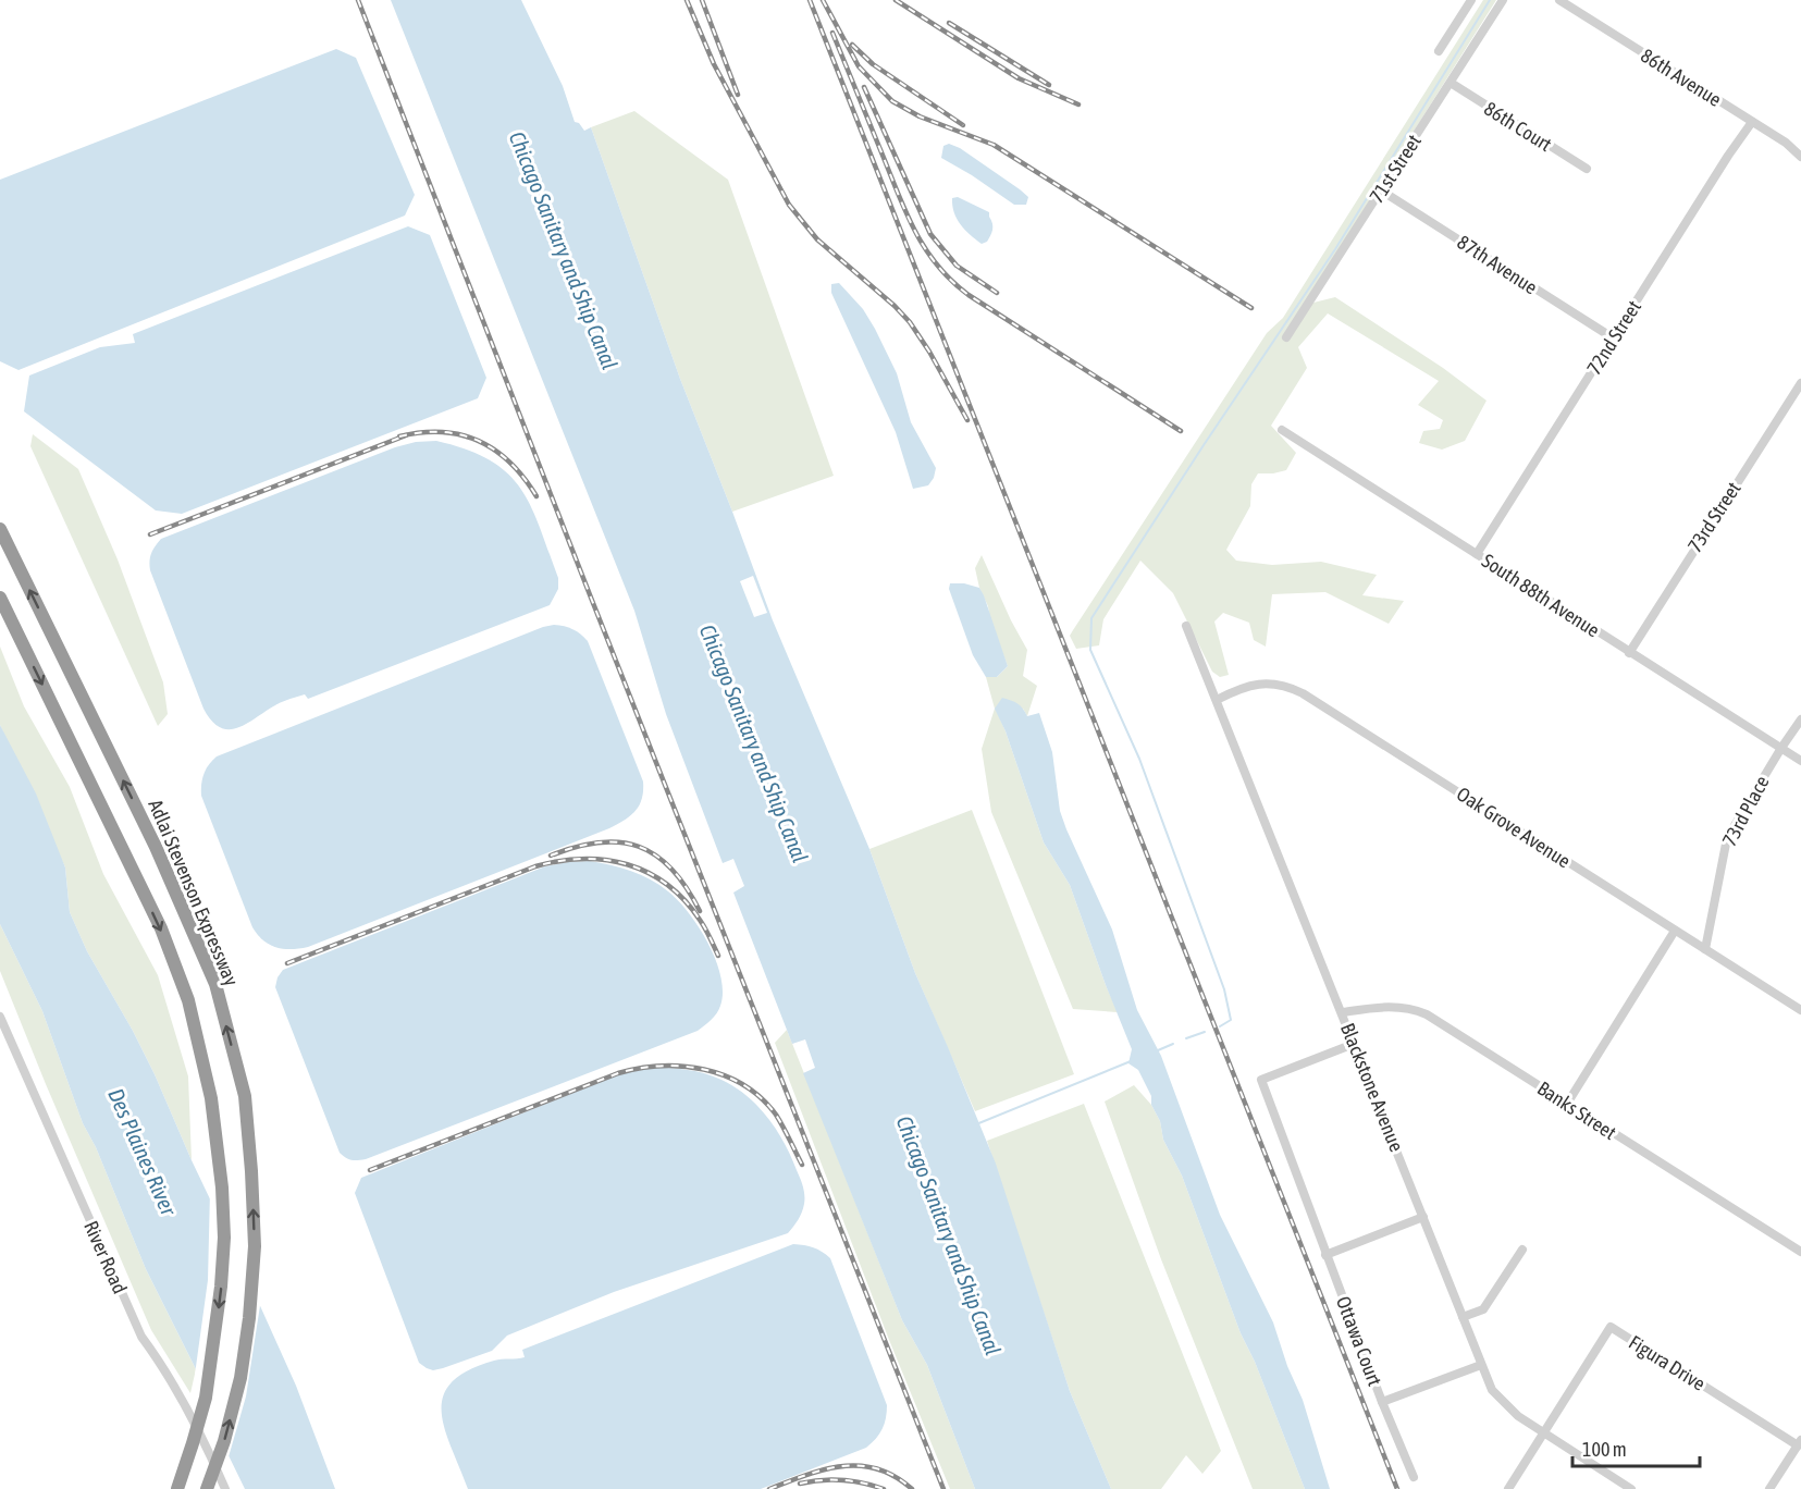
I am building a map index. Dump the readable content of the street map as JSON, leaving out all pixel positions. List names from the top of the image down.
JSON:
{
  "streets": {
    "highway": ["Adlai Stevenson Expressway"],
    "street": [
      "86th Avenue",
      "86th Court",
      "71st Street",
      "87th Avenue",
      "72nd Street",
      "73rd Street",
      "South 88th Avenue",
      "73rd Place",
      "Oak Grove Avenue",
      "Blackstone Avenue",
      "Banks Street",
      "River Road",
      "Ottawa Court",
      "Figura Drive"
    ]
  },
  "crossings": [
    ["86th Avenue", "72nd Street"],
    ["86th Court", "71st Street"],
    ["71st Street", "87th Avenue"],
    ["87th Avenue", "72nd Street"],
    ["72nd Street", "South 88th Avenue"],
    ["73rd Street", "South 88th Avenue"],
    ["South 88th Avenue", "73rd Place"],
    ["73rd Place", "Oak Grove Avenue"],
    ["Oak Grove Avenue", "Blackstone Avenue"],
    ["Blackstone Avenue", "Banks Street"],
    ["Blackstone Avenue", "Ottawa Court"],
    ["Blackstone Avenue", "Figura Drive"]
  ],
  "water": ["Chicago Sanitary and Ship Canal", "Des Plaines River"],
  "scale_bar": "100 m"
}
